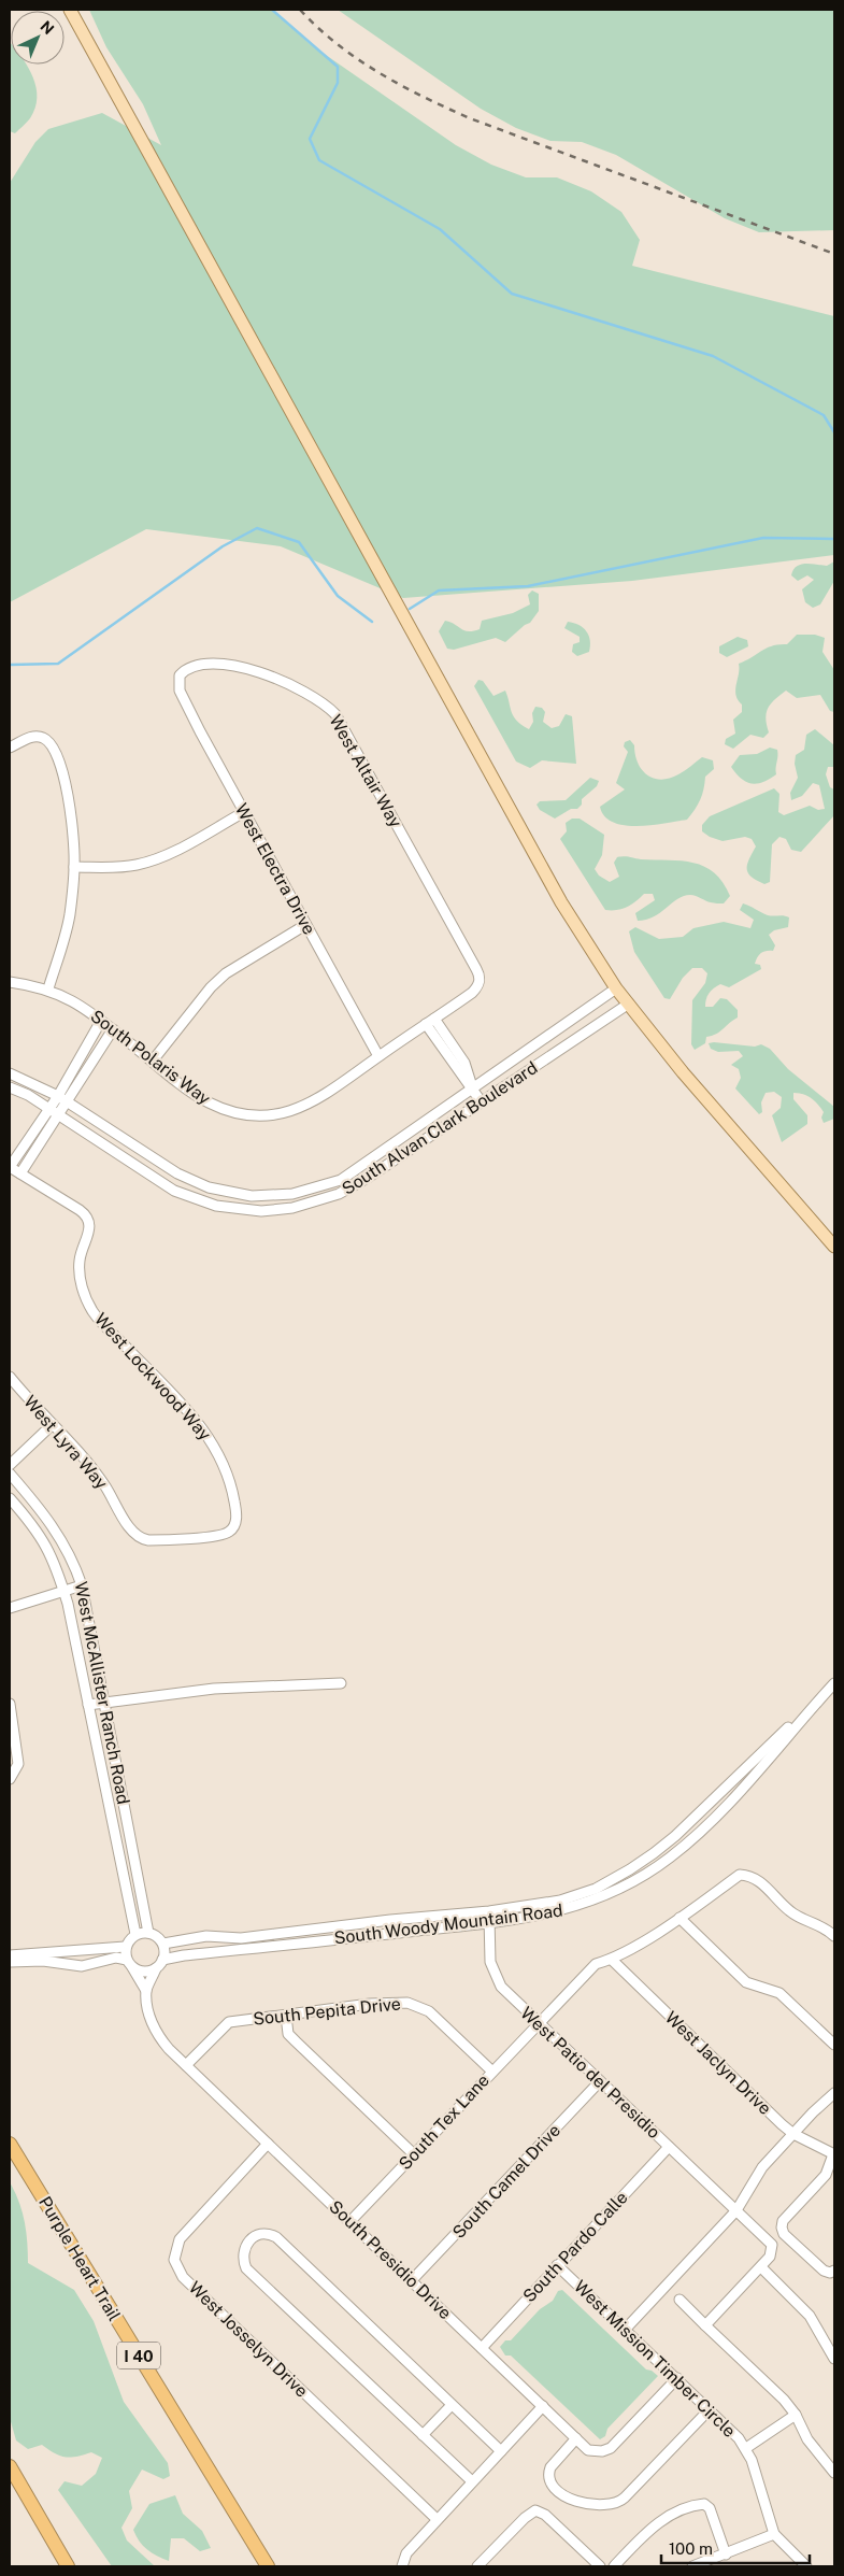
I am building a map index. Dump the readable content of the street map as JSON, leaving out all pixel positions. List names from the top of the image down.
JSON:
{
  "streets": {
    "highway": ["Purple Heart Trail", "I 40"],
    "street": [
      "West Altair Way",
      "West Electra Drive",
      "South Polaris Way",
      "South Alvan Clark Boulevard",
      "West Lockwood Way",
      "West Lyra Way",
      "West McAllister Ranch Road",
      "South Woody Mountain Road",
      "South Pepita Drive",
      "West Jaclyn Drive",
      "West Patio del Presidio",
      "South Tex Lane",
      "South Camel Drive",
      "South Pardo Calle",
      "South Presidio Drive",
      "West Josselyn Drive",
      "West Mission Timber Circle"
    ]
  },
  "crossings": [
    ["West Altair Way", "West Electra Drive"],
    ["West Altair Way", "South Polaris Way"],
    ["West Electra Drive", "South Polaris Way"],
    ["West Lockwood Way", "West Lyra Way"],
    ["West McAllister Ranch Road", "South Woody Mountain Road"],
    ["West McAllister Ranch Road", "South Presidio Drive"],
    ["South Woody Mountain Road", "West Patio del Presidio"],
    ["South Woody Mountain Road", "South Presidio Drive"],
    ["South Pepita Drive", "South Tex Lane"],
    ["South Pepita Drive", "South Presidio Drive"],
    ["West Jaclyn Drive", "South Tex Lane"],
    ["West Patio del Presidio", "South Tex Lane"],
    ["West Patio del Presidio", "South Camel Drive"],
    ["West Patio del Presidio", "South Pardo Calle"],
    ["South Tex Lane", "South Presidio Drive"],
    ["South Camel Drive", "South Presidio Drive"],
    ["South Pardo Calle", "South Presidio Drive"],
    ["South Pardo Calle", "West Mission Timber Circle"],
    ["South Presidio Drive", "West Josselyn Drive"],
    ["South Presidio Drive", "West Mission Timber Circle"]
  ],
  "scale_bar": "100 m",
  "north": "top right"
}
